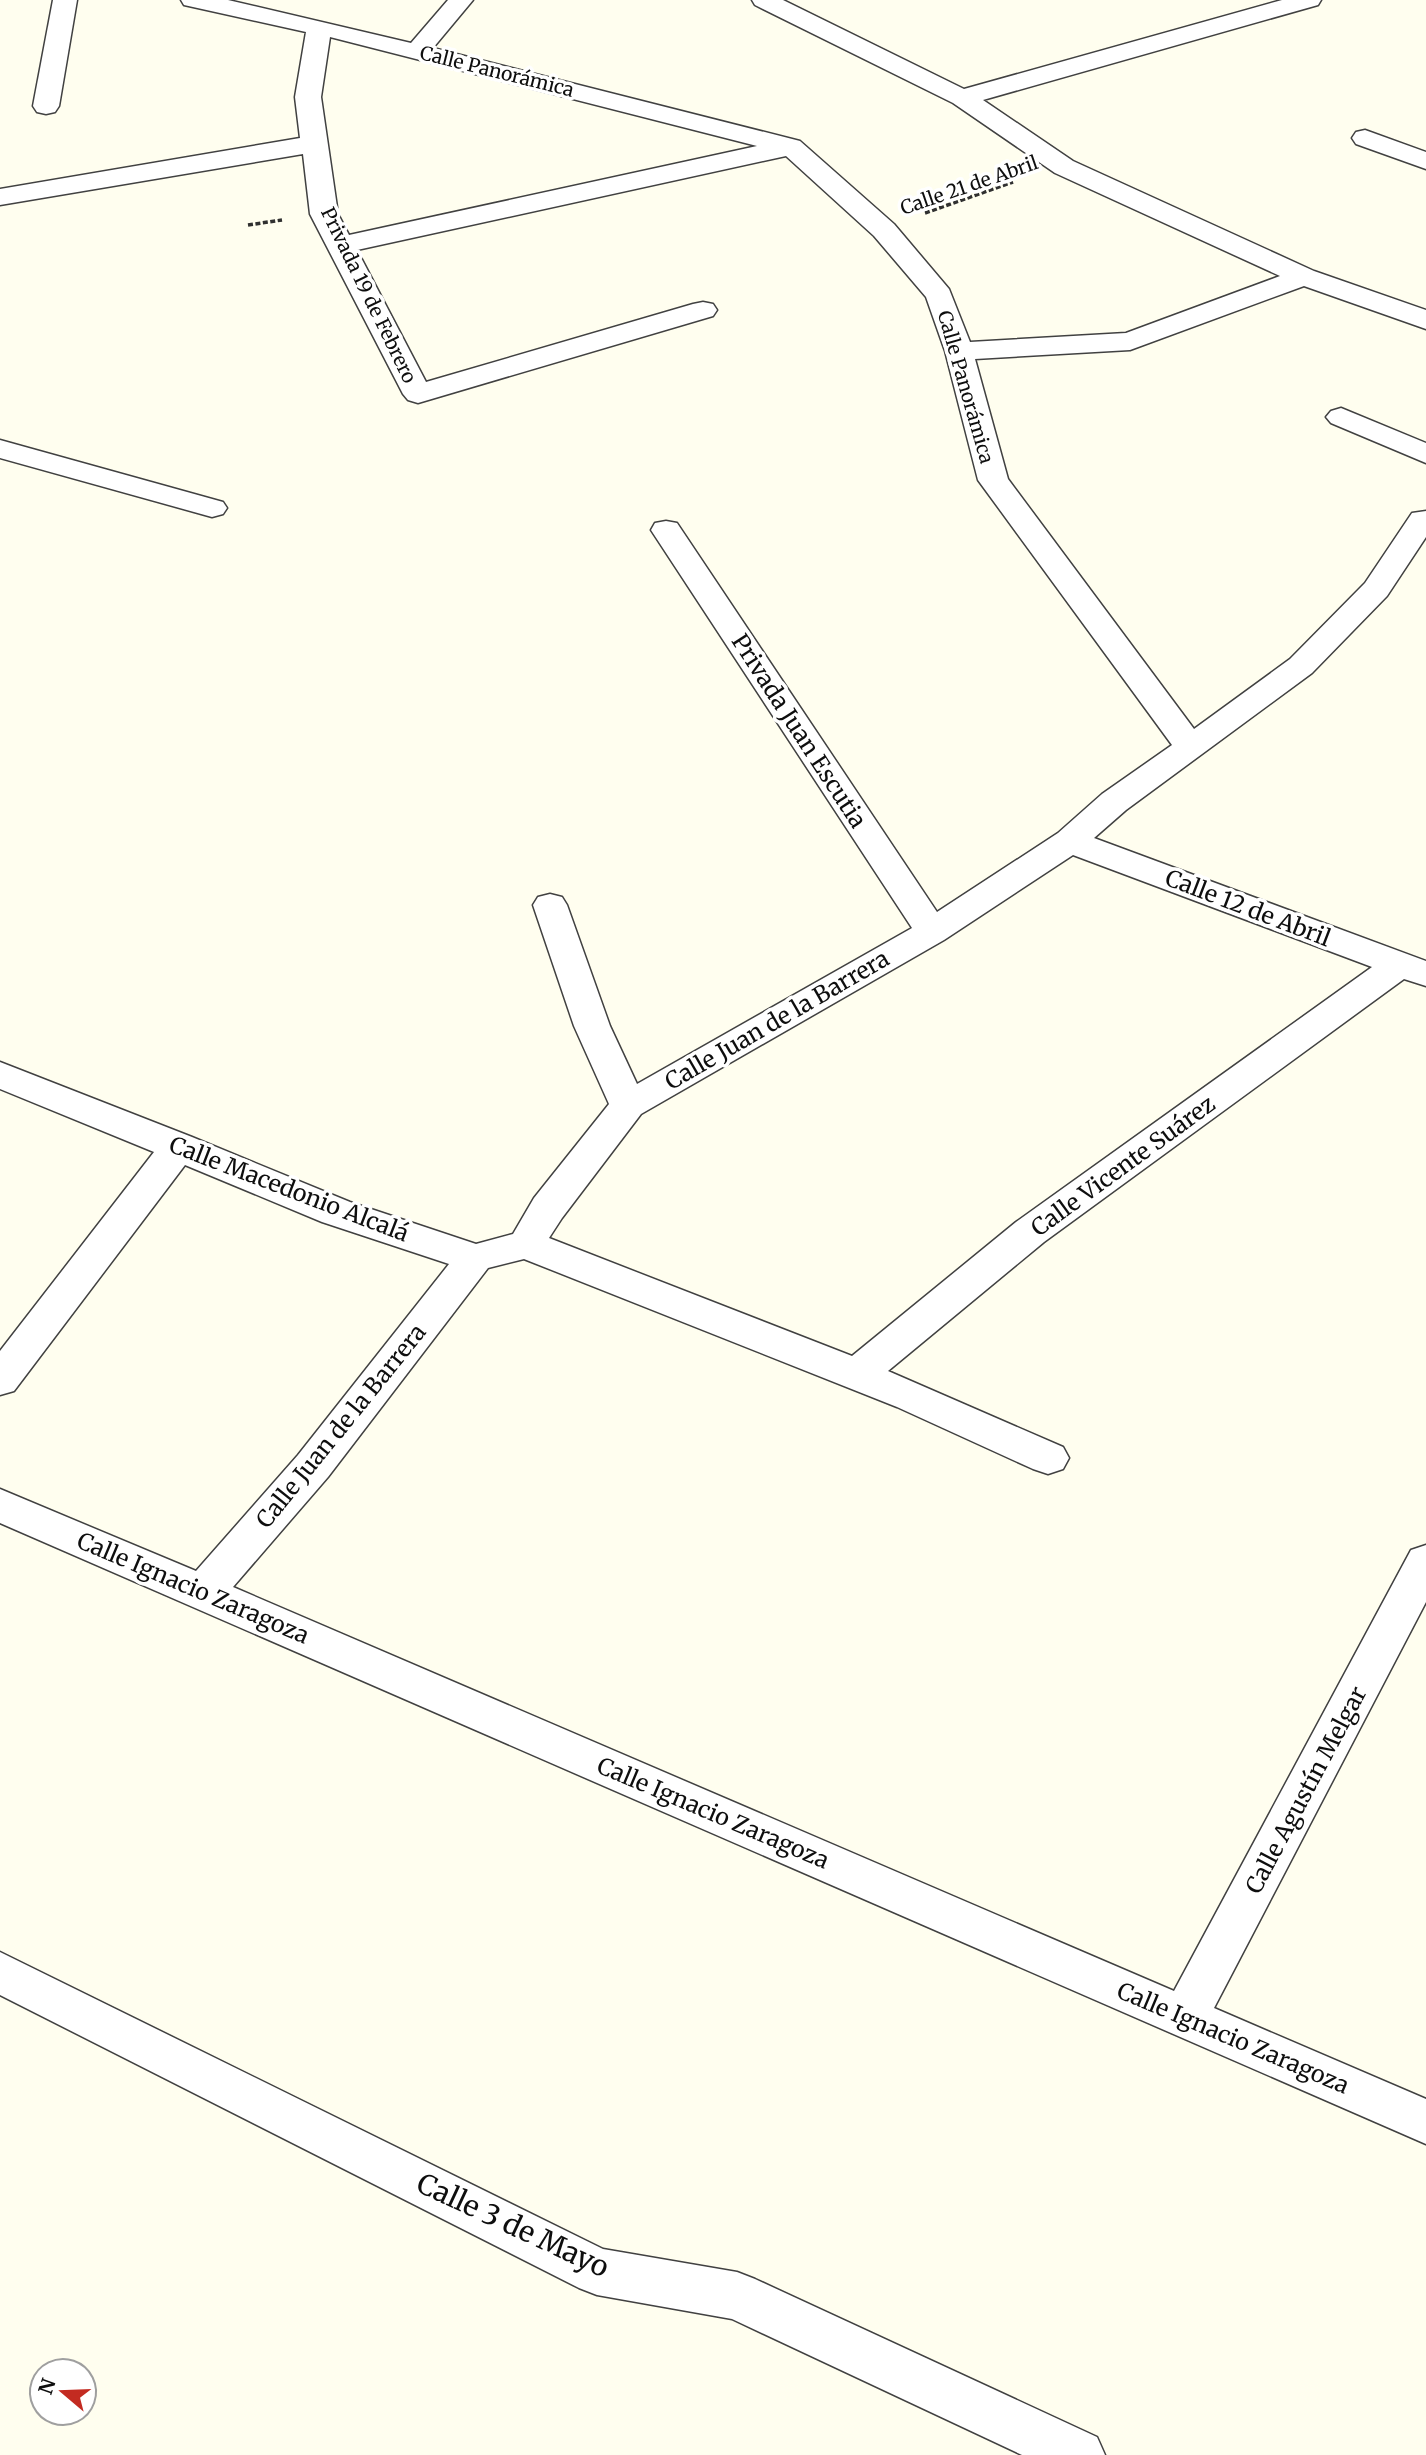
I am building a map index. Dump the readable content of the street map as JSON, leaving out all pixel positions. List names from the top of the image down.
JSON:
{
  "streets": {
    "street": [
      "Calle Panorámica",
      "Privada 19 de Febrero",
      "Privada Juan Escutia",
      "Calle 12 de Abril",
      "Calle Juan de la Barrera",
      "Calle Vicente Suárez",
      "Calle Macedonio Alcalá",
      "Calle Ignacio Zaragoza",
      "Calle Agustín Melgar",
      "Calle 3 de Mayo"
    ],
    "path": ["Calle 21 de Abril"]
  },
  "crossings": [
    ["Calle Panorámica", "Calle 21 de Abril"],
    ["Calle Panorámica", "Privada 19 de Febrero"],
    ["Privada Juan Escutia", "Calle Juan de la Barrera"],
    ["Calle 12 de Abril", "Calle Juan de la Barrera"],
    ["Calle 12 de Abril", "Calle Vicente Suárez"],
    ["Calle Juan de la Barrera", "Calle Macedonio Alcalá"],
    ["Calle Juan de la Barrera", "Calle Ignacio Zaragoza"],
    ["Calle Ignacio Zaragoza", "Calle Agustín Melgar"]
  ],
  "north": "left"
}
